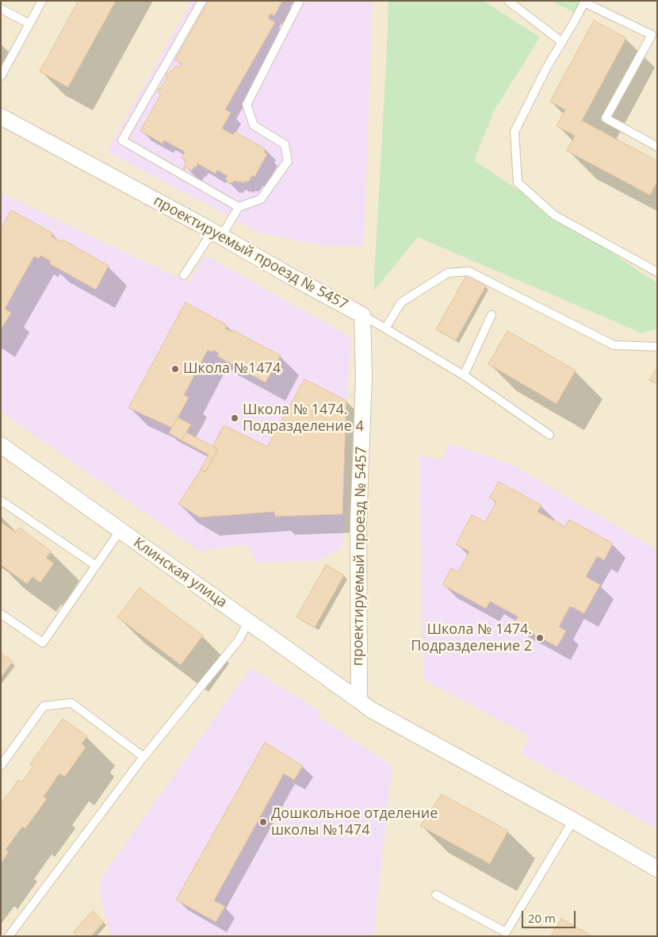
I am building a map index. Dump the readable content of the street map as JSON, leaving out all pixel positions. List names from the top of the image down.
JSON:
{
  "streets": {
    "street": ["проектируемый проезд № 5457", "Клинская улица"]
  },
  "crossings": [
    ["проектируемый проезд № 5457", "Клинская улица"]
  ],
  "places": [
    "Школа №1474",
    "Школа № 1474. Подразделение 4",
    "Школа № 1474. Подразделение 2",
    "Дошкольное отделение школы №1474"
  ],
  "scale_bar": "20 m"
}
